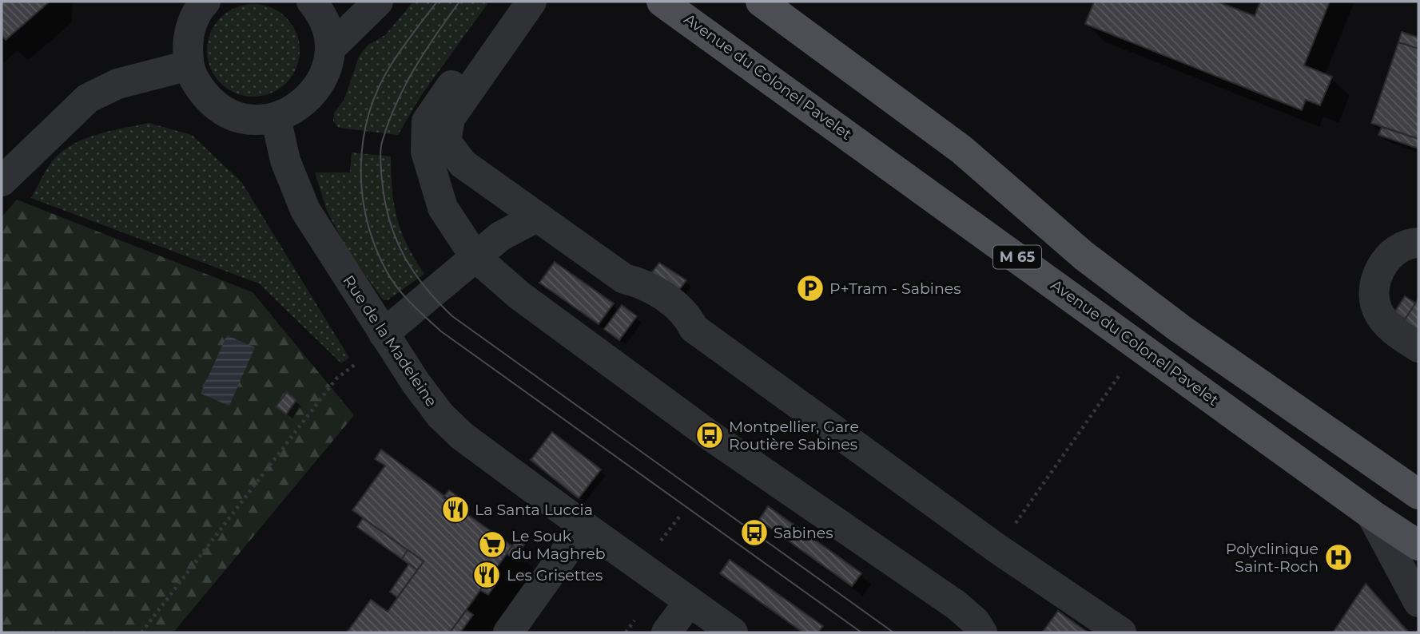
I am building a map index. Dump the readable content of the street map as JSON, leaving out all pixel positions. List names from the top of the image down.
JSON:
{
  "streets": {
    "main road": ["Avenue du Colonel Pavelet", "M 65"],
    "street": ["Rue de la Madeleine"]
  },
  "places": {
    "parking": ["P+Tram - Sabines"],
    "bus stop": ["Montpellier, Gare Routière Sabines", "Sabines"],
    "restaurant": ["La Santa Luccia", "Les Grisettes"],
    "supermarket": ["Le Souk du Maghreb"],
    "hospital": ["Polyclinique Saint-Roch"]
  }
}
